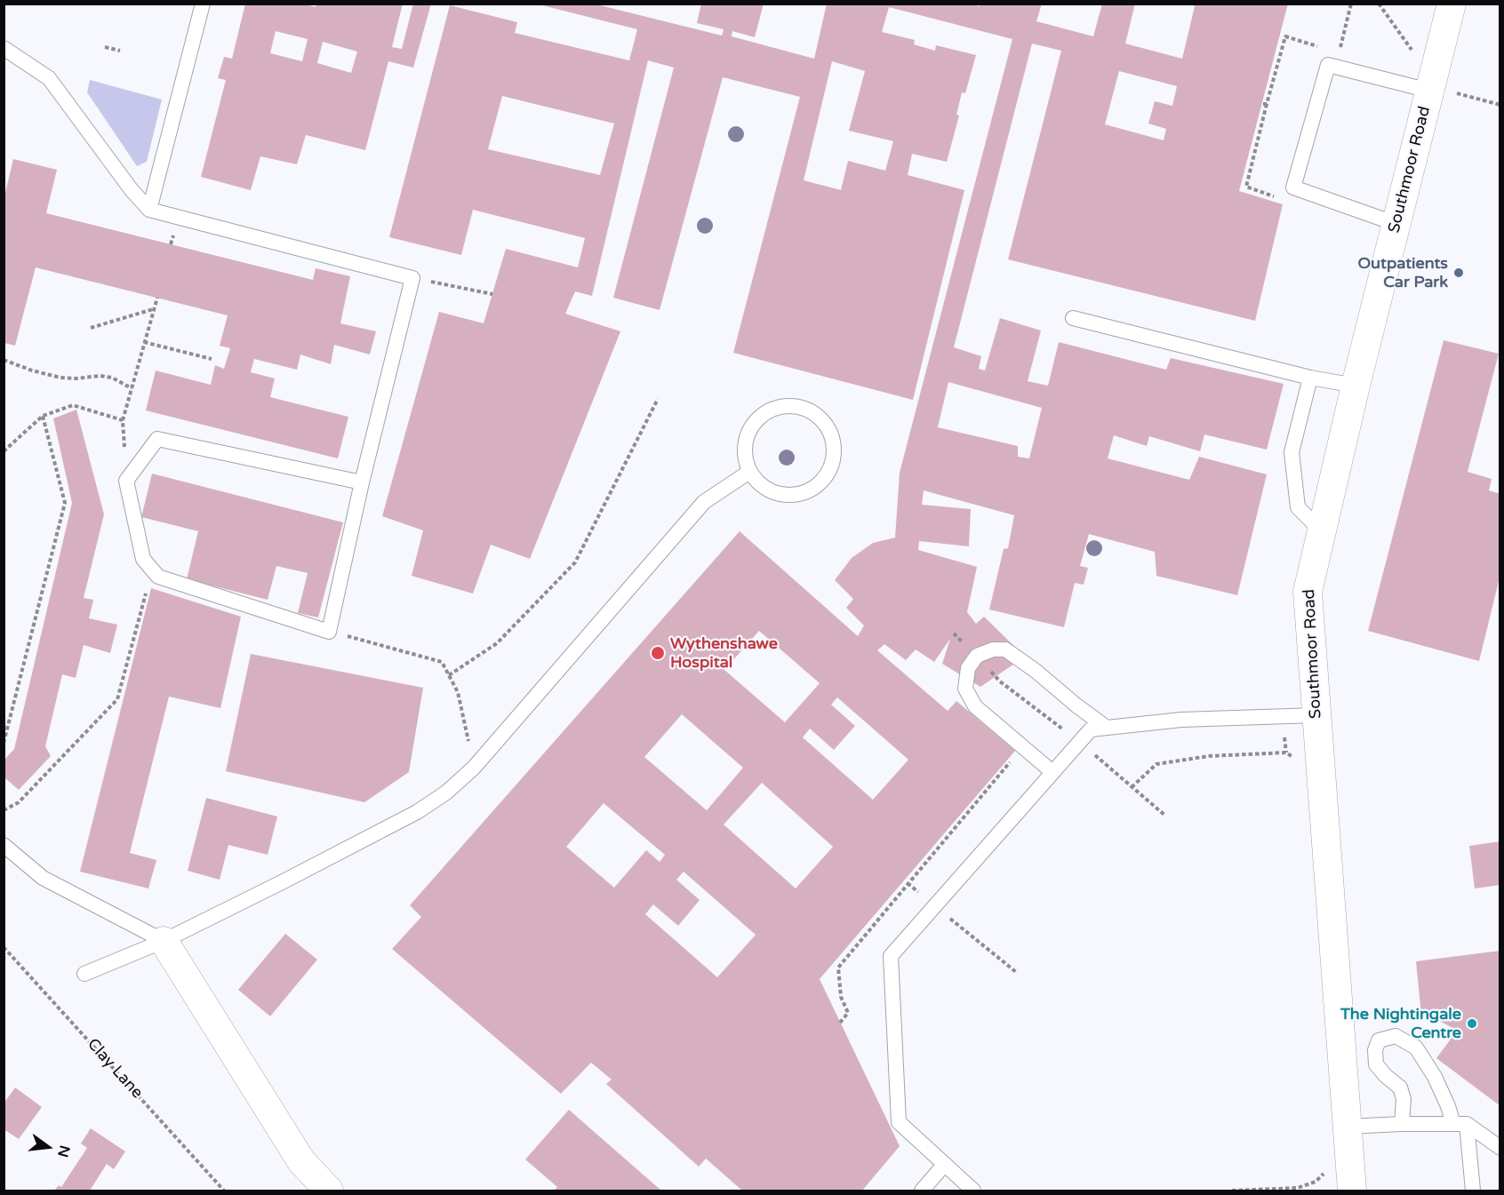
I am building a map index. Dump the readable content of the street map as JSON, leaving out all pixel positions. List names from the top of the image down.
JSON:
{
  "streets": {
    "street": ["Southmoor Road"],
    "path": ["Clay Lane"]
  },
  "places": ["Outpatients Car Park", "Wythenshawe Hospital", "The Nightingale Centre"],
  "north": "right"
}
